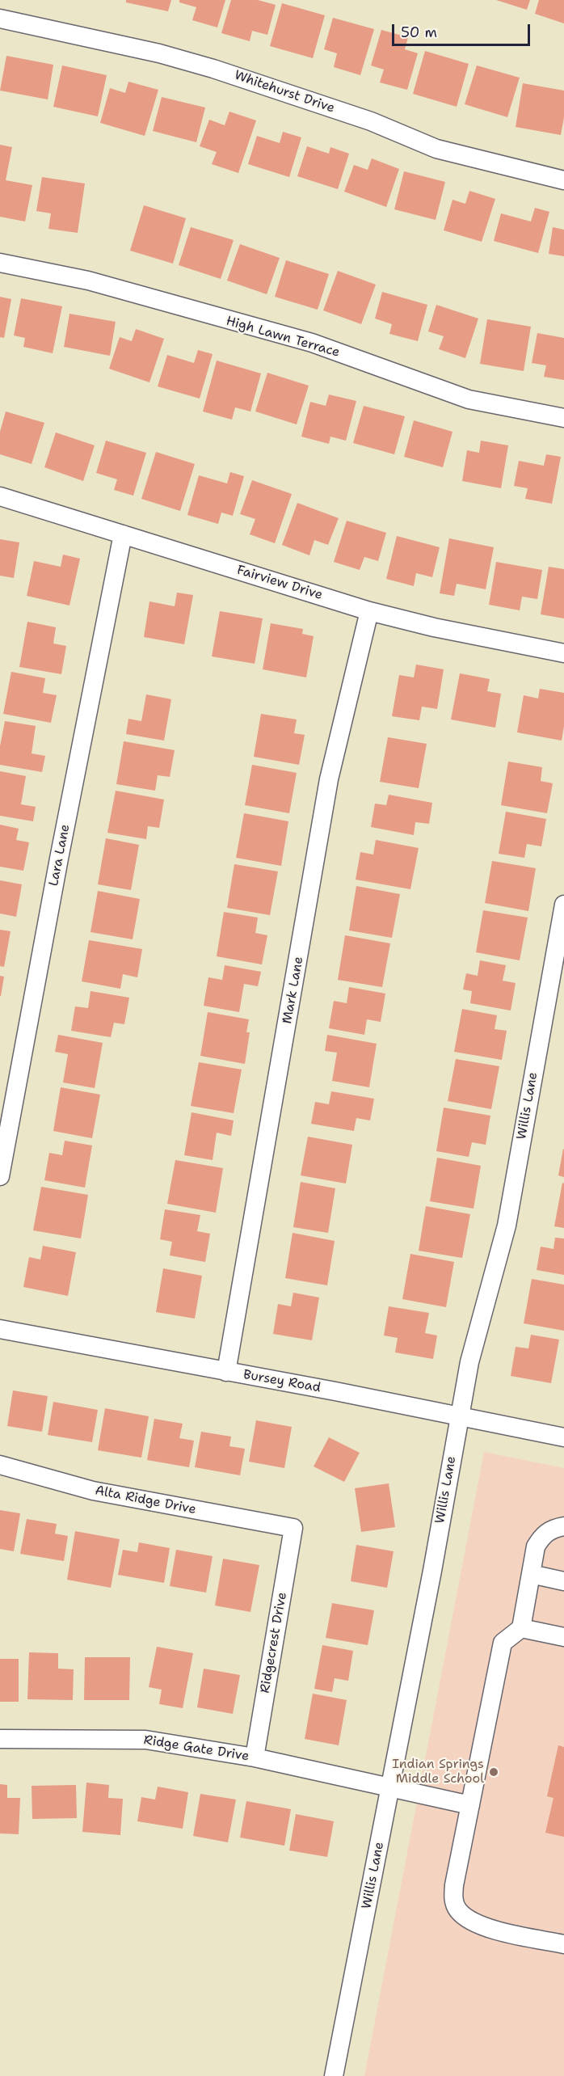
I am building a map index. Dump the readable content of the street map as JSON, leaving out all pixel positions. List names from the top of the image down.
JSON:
{
  "streets": {
    "street": [
      "Whitehurst Drive",
      "High Lawn Terrace",
      "Fairview Drive",
      "Lara Lane",
      "Mark Lane",
      "Willis Lane",
      "Bursey Road",
      "Alta Ridge Drive",
      "Ridgecrest Drive",
      "Ridge Gate Drive"
    ]
  },
  "crossings": [
    ["Fairview Drive", "Lara Lane"],
    ["Fairview Drive", "Mark Lane"],
    ["Mark Lane", "Bursey Road"],
    ["Willis Lane", "Bursey Road"],
    ["Willis Lane", "Ridge Gate Drive"],
    ["Alta Ridge Drive", "Ridgecrest Drive"],
    ["Ridgecrest Drive", "Ridge Gate Drive"]
  ],
  "places": ["Indian Springs Middle School"],
  "scale_bar": "50 m"
}
